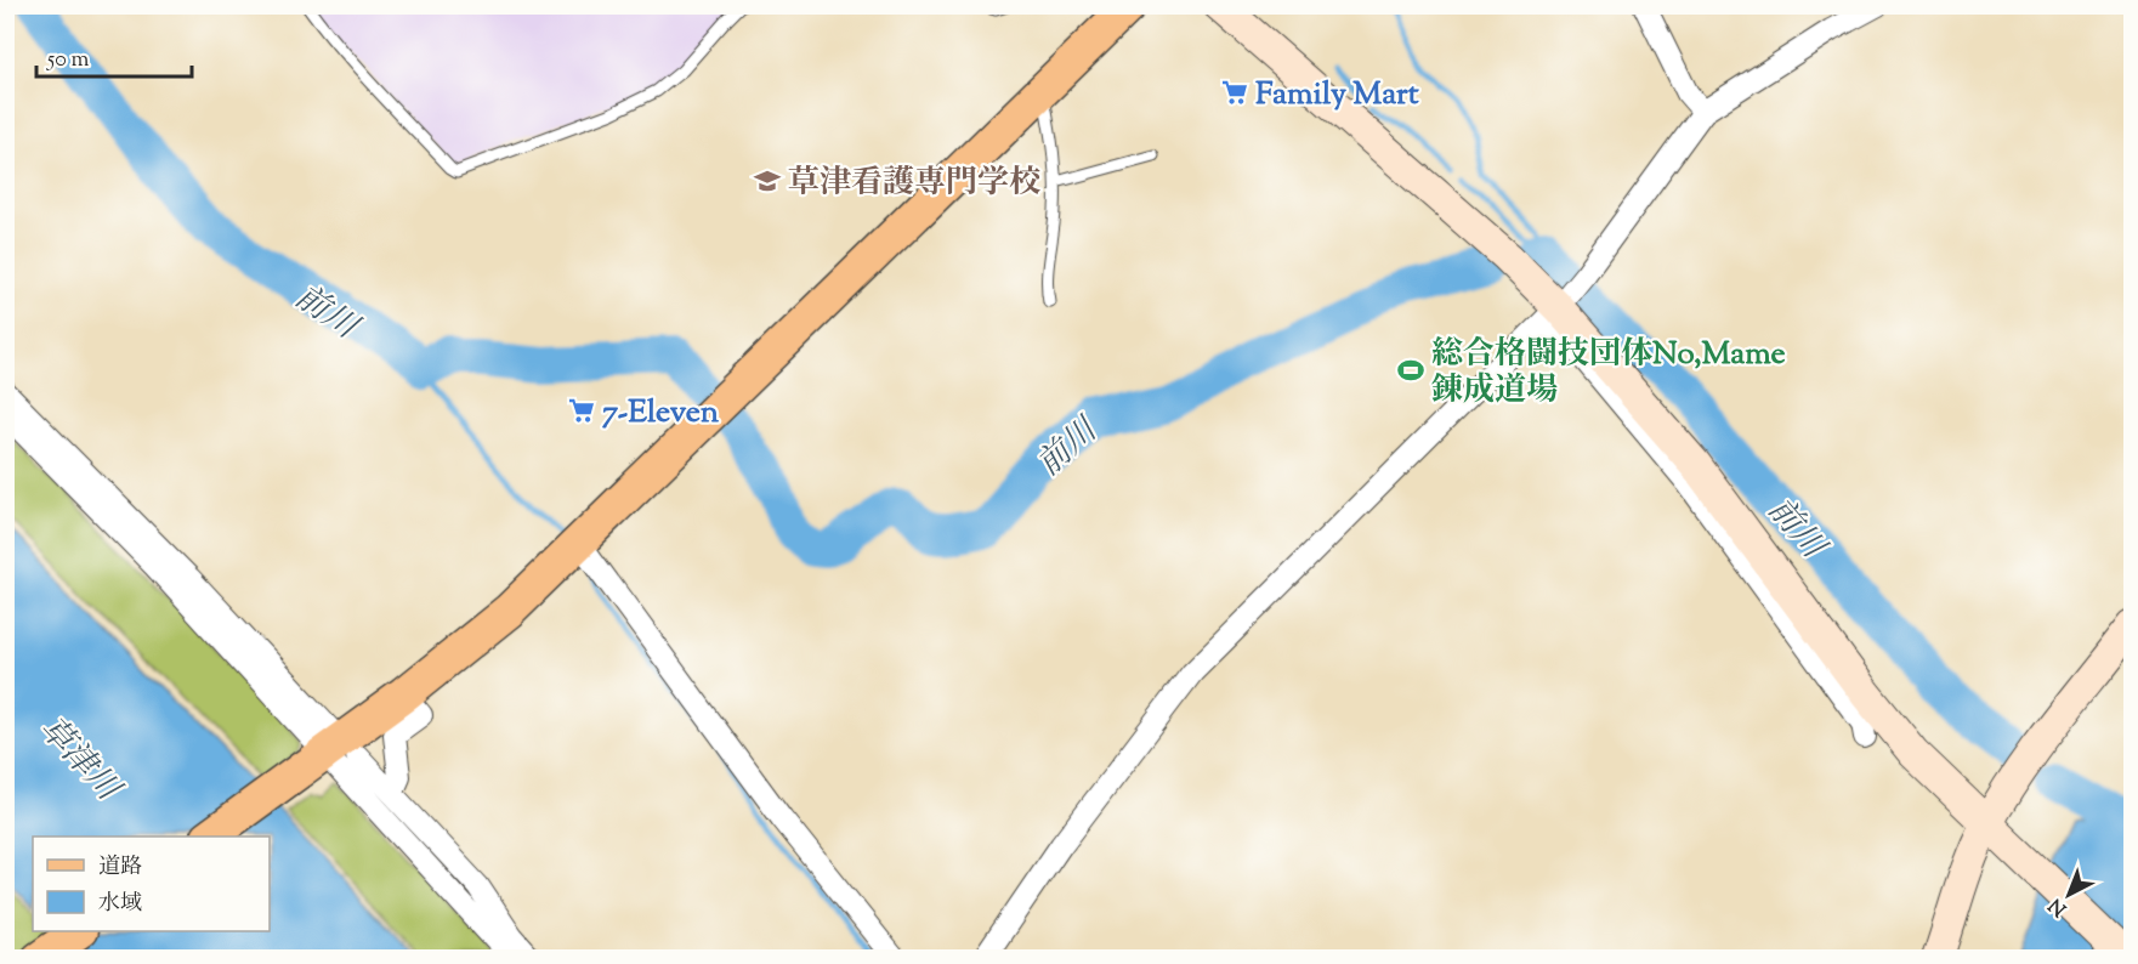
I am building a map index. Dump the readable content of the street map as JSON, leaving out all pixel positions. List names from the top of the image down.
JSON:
{
  "water": ["前川", "草津川"],
  "places": {
    "supermarket": ["Family Mart", "7-Eleven"],
    "school or university": ["草津看護専門学校"],
    "sports": ["総合格闘技団体No,Mame 錬成道場"]
  },
  "legend": ["道路", "水域"],
  "scale_bar": "50 m",
  "north": "bottom left"
}
